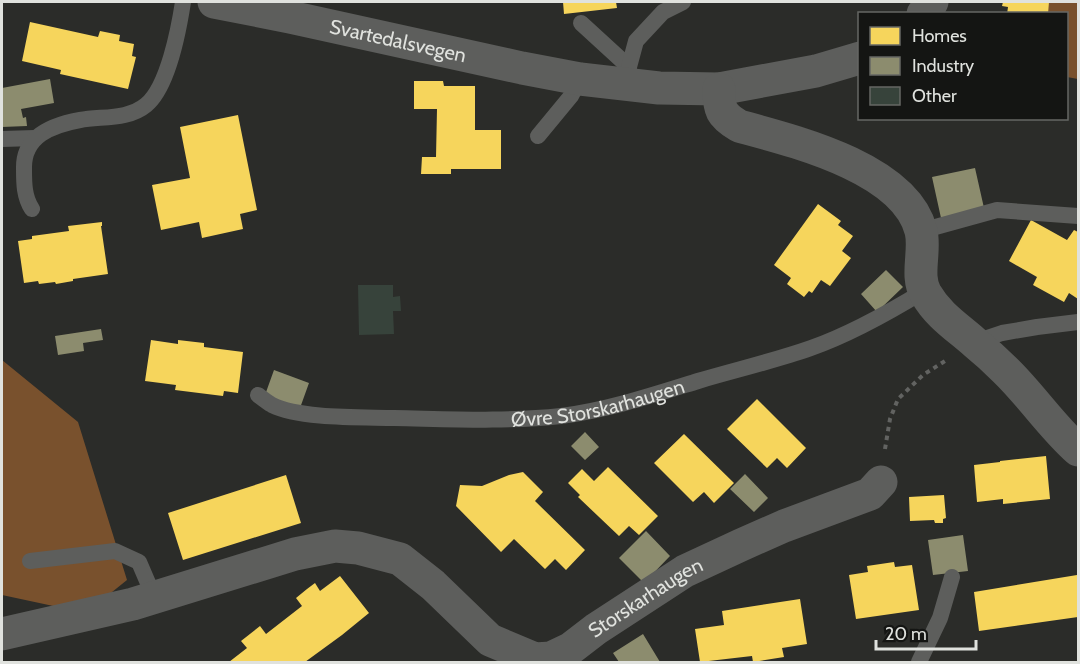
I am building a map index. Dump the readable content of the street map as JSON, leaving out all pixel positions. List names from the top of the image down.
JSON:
{
  "streets": {
    "street": ["Svartedalsvegen", "Storskarhaugen"],
    "lane": ["Øvre Storskarhaugen"]
  },
  "legend": ["Homes", "Industry", "Other"],
  "scale_bar": "20 m"
}
